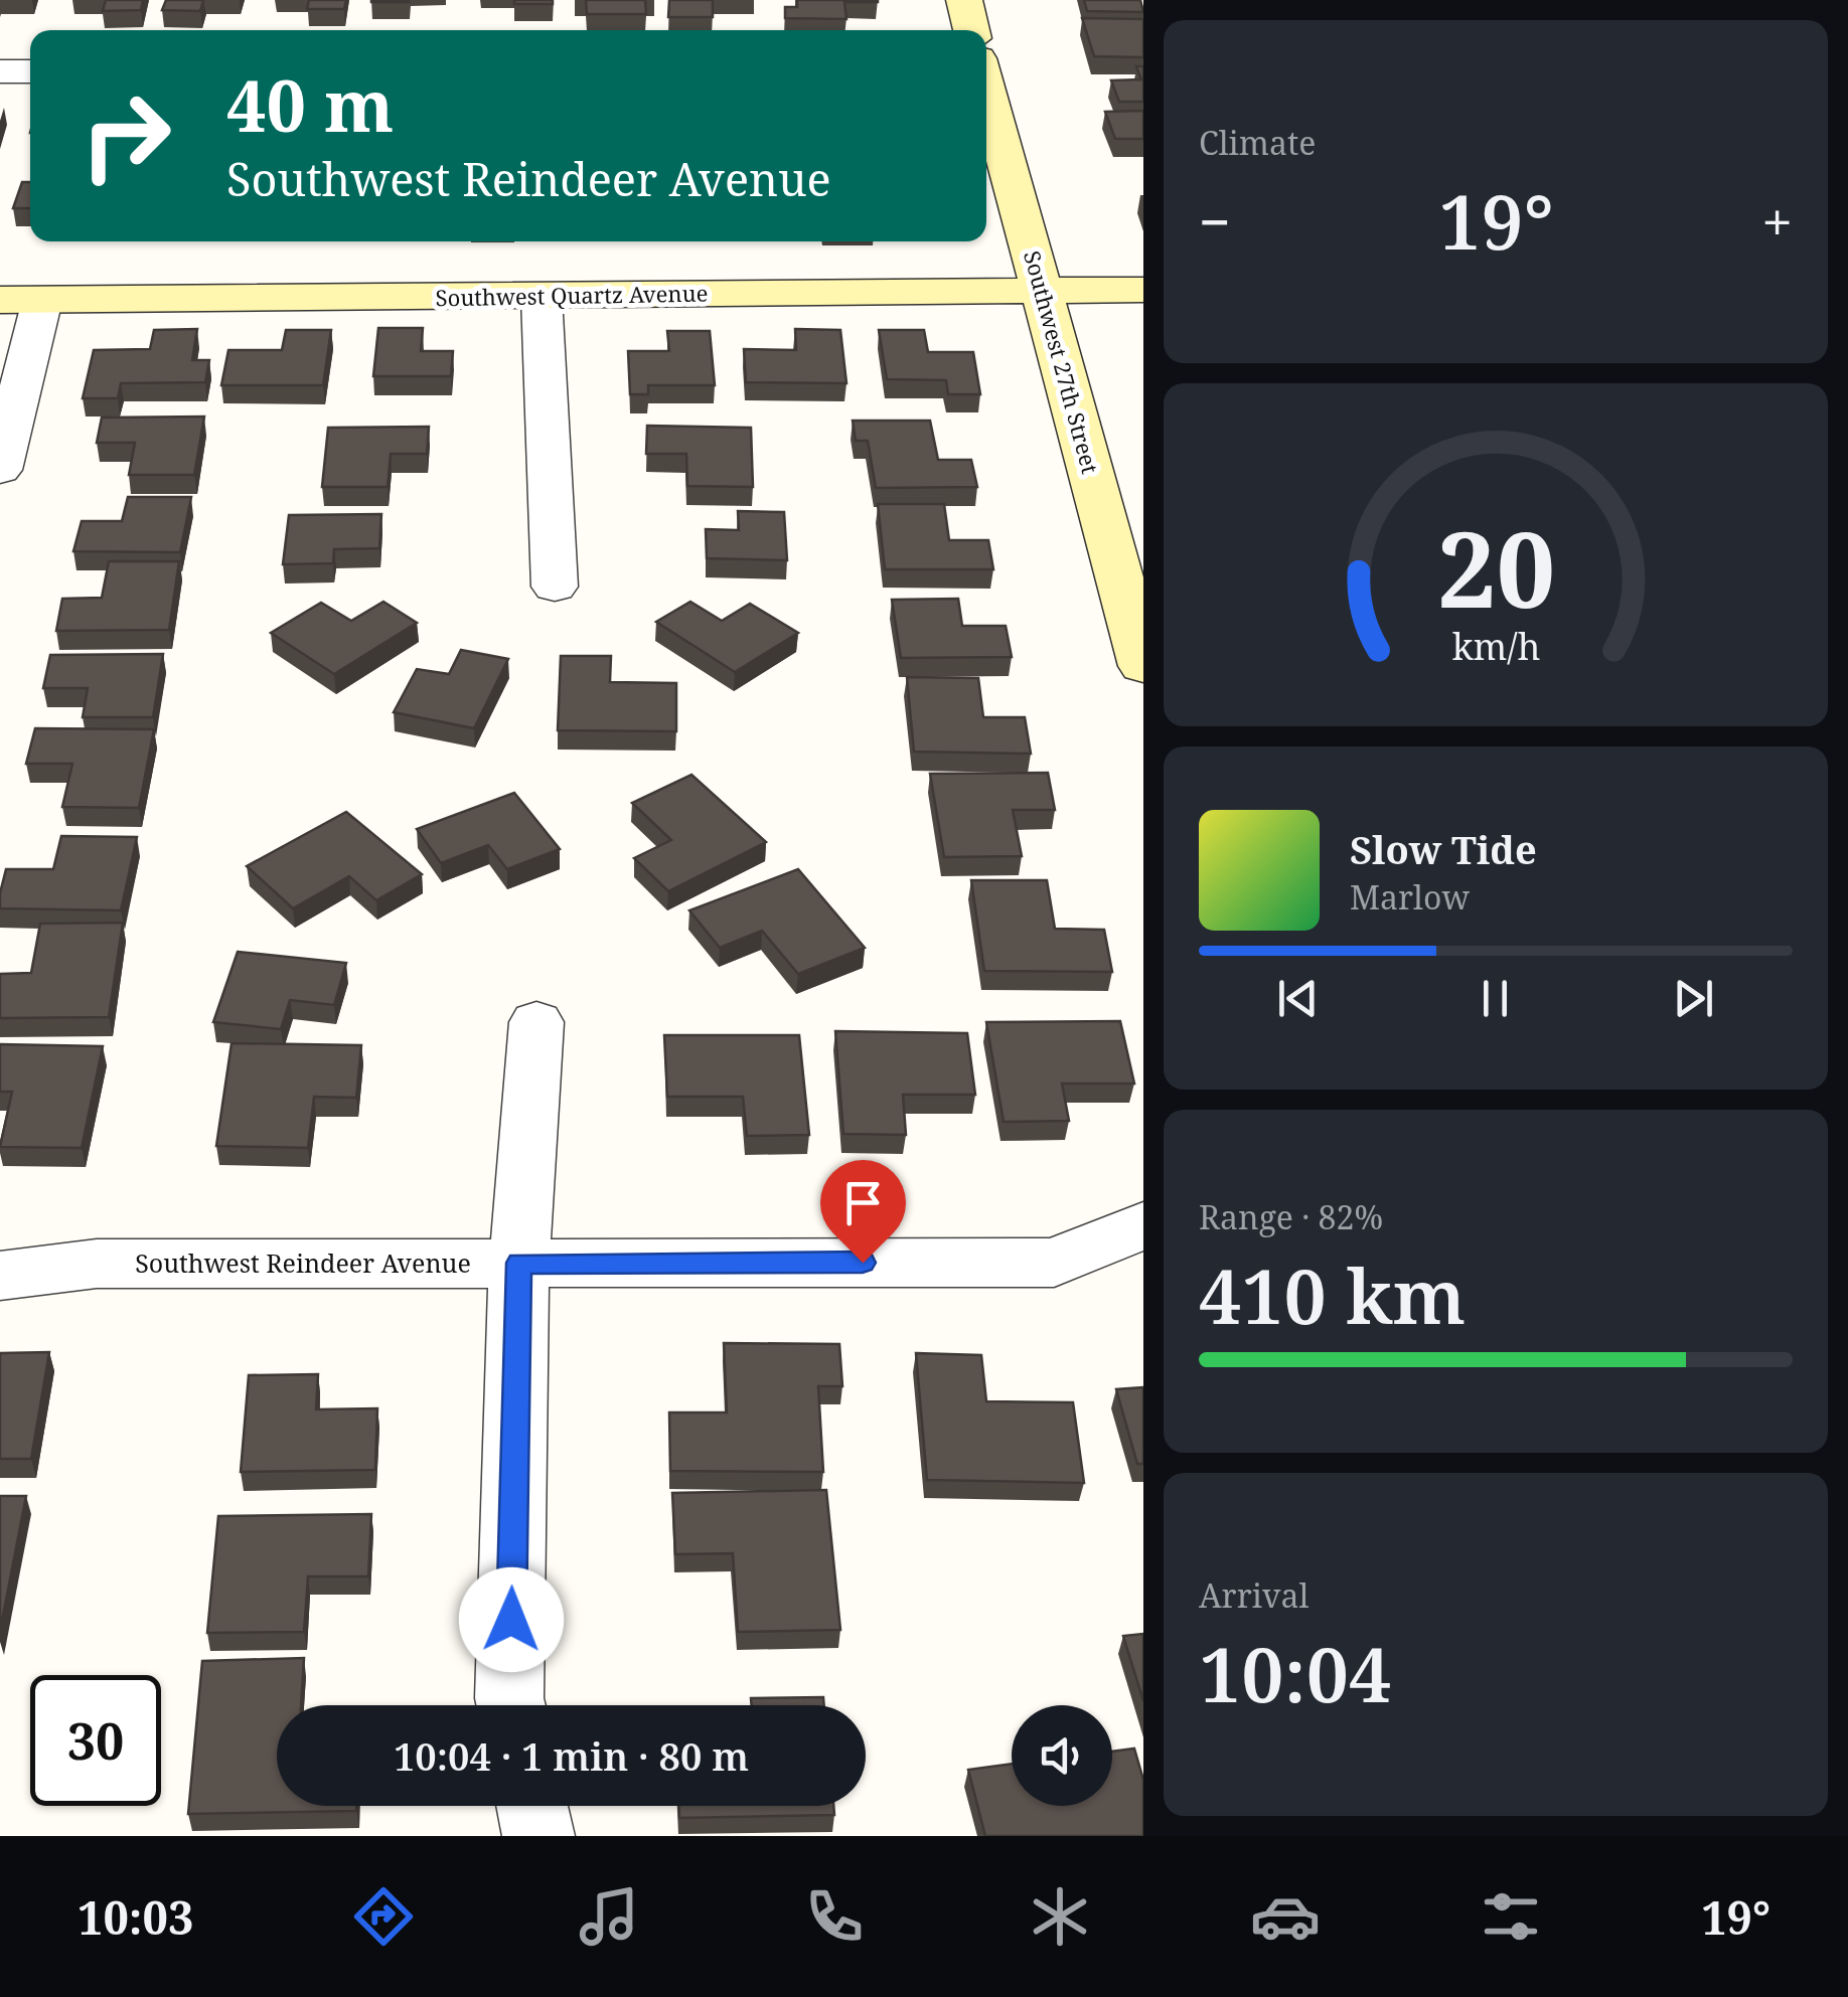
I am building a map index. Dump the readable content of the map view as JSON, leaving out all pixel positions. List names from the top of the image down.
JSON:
{
  "streets": {
    "main road": ["Southwest Quartz Avenue", "Southwest 27th Street"],
    "street": ["Southwest Reindeer Avenue"]
  },
  "crossings": [
    ["Southwest Quartz Avenue", "Southwest 27th Street"]
  ],
  "page": {
    "tile": [
      "Climate",
      ["Range · 82%", "410 km"],
      ["Arrival", "10:04"]
    ],
    "turn": ["40 m", "Southwest Reindeer Avenue"],
    "heat": ["−", "19°", "+"],
    "song": ["Slow Tide", "Marlow"],
    "limit": "30",
    "trip": "10:04 · 1 min · 80 m",
    "tabs": ["10:03", "19°"],
    "gauge": ["20", "km/h"]
  }
}
